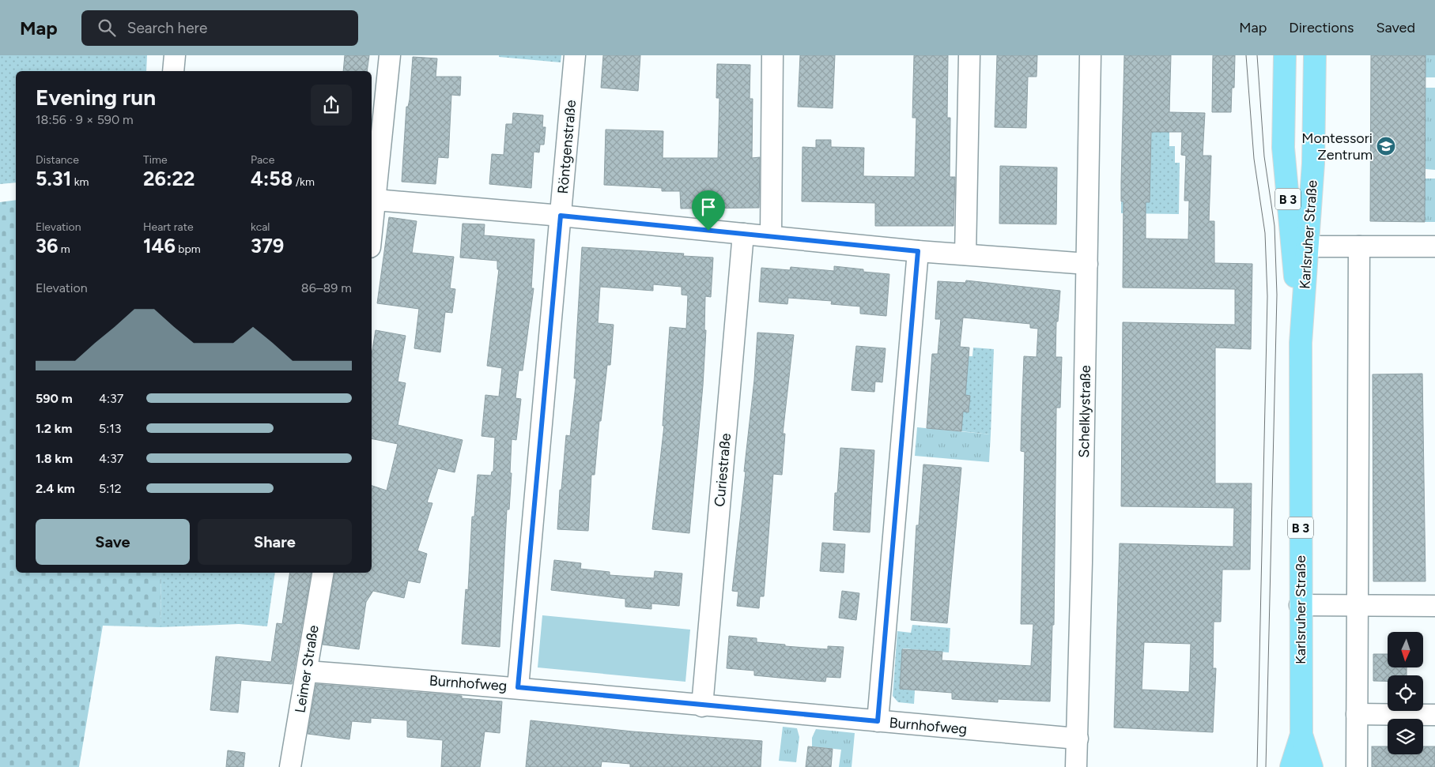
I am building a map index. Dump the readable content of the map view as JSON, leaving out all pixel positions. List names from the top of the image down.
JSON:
{
  "streets": {
    "main road": ["B 3", "Karlsruher Straße"],
    "street": [
      "Röntgenstraße",
      "Schelklystraße",
      "Curiestraße",
      "Leimer Straße",
      "Burnhofweg"
    ]
  },
  "crossings": [
    ["Röntgenstraße", "Burnhofweg"],
    ["Schelklystraße", "Burnhofweg"],
    ["Curiestraße", "Burnhofweg"],
    ["Leimer Straße", "Burnhofweg"]
  ],
  "places": {
    "school or university": ["Montessori Zentrum"]
  },
  "north": "bottom",
  "page": {
    "header": "Map",
    "search": "Search here",
    "nav": ["Map", "Directions", "Saved"],
    "heading": ["Evening run", "18:56 · 9 × 590 m"],
    "stats": [
      ["Distance", "5.31 km"],
      ["Time", "26:22"],
      ["Pace", "4:58 /km"],
      ["Elevation", "36 m"],
      ["Heart rate", "146 bpm"],
      ["kcal", "379"]
    ],
    "chart": ["Elevation", "86–89 m"],
    "list": [
      {
        "name": "590 m",
        "note": "4:37"
      },
      {
        "name": "1.2 km",
        "note": "5:13"
      },
      {
        "name": "1.8 km",
        "note": "4:37"
      },
      {
        "name": "2.4 km",
        "note": "5:12"
      }
    ],
    "buttons": ["Save", "Share"]
  }
}
